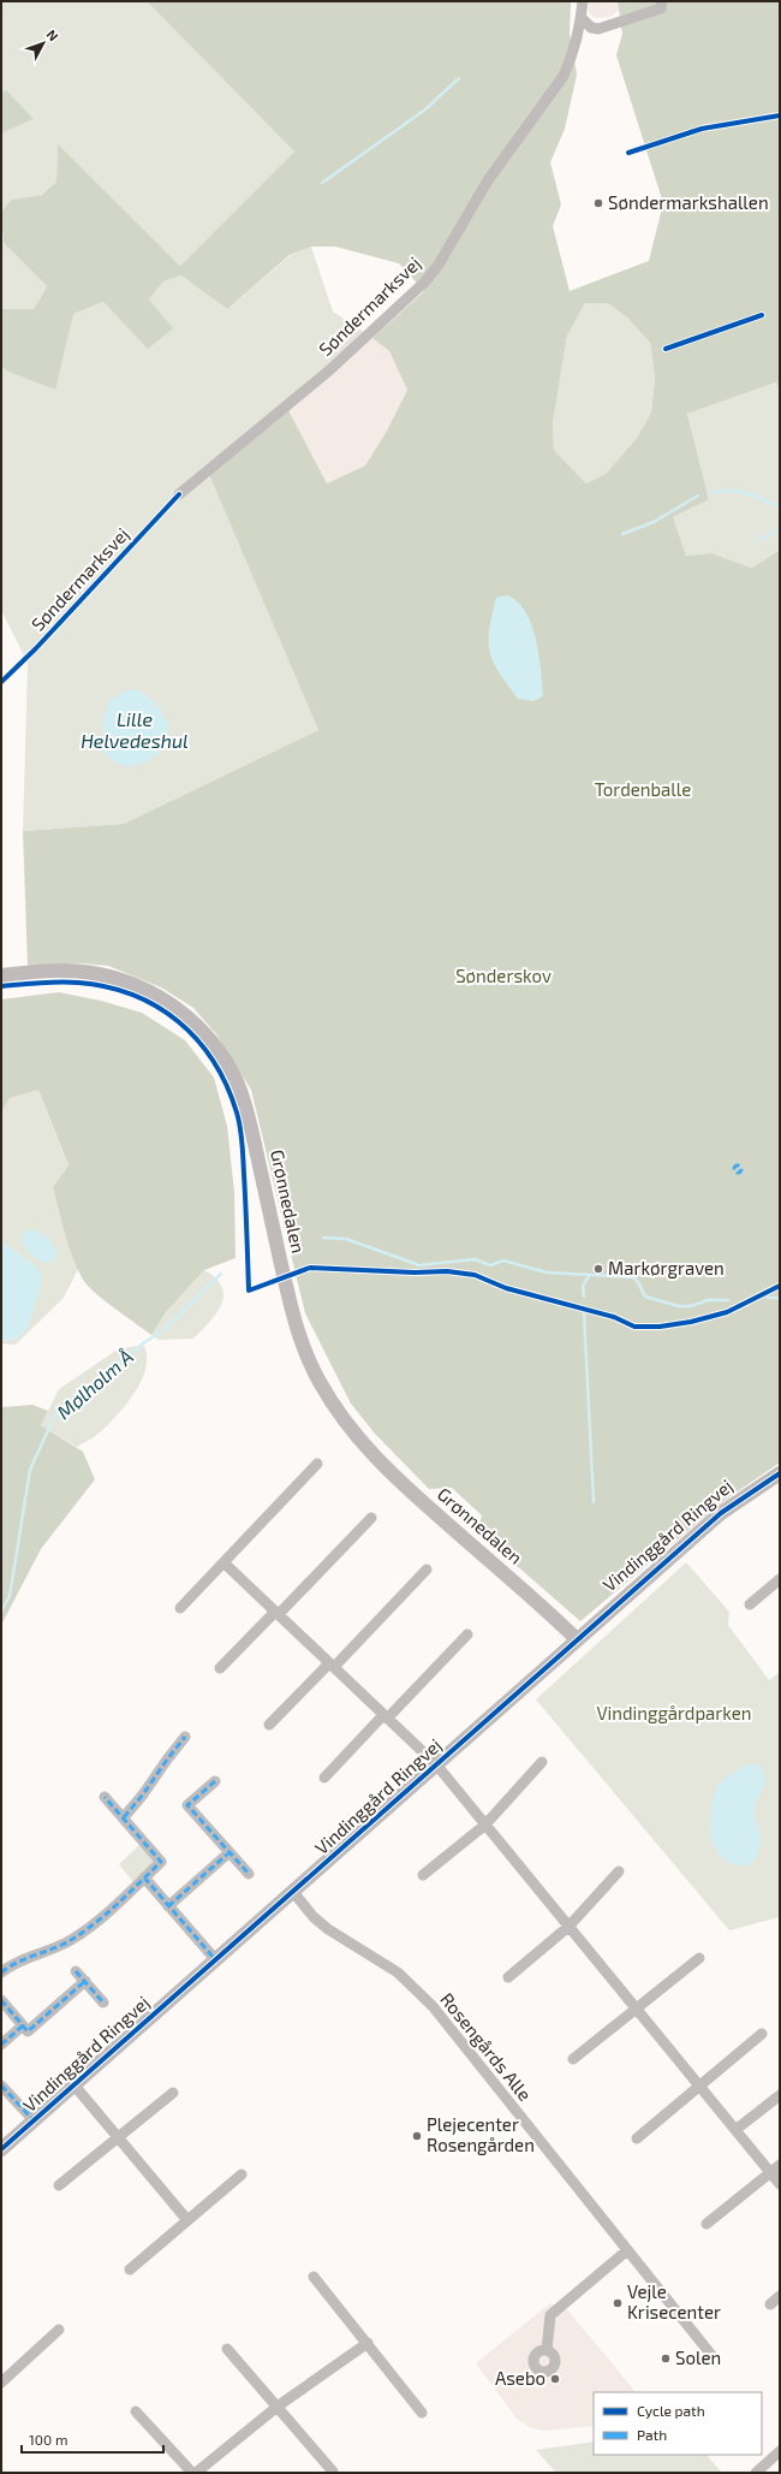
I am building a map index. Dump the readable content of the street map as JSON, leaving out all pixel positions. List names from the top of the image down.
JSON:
{
  "streets": {
    "street": [
      "Søndermarksvej",
      "Grønnedalen",
      "Vindinggård Ringvej",
      "Rosengårds Alle"
    ]
  },
  "crossings": [
    ["Grønnedalen", "Vindinggård Ringvej"],
    ["Vindinggård Ringvej", "Rosengårds Alle"]
  ],
  "water": ["Lille Helvedeshul", "Mølholm Å"],
  "parks": ["Tordenballe", "Sønderskov", "Vindinggårdparken"],
  "places": [
    "Søndermarkshallen",
    "Markørgraven",
    "Plejecenter Rosengården",
    "Vejle Krisecenter",
    "Solen",
    "Asebo"
  ],
  "legend": ["Cycle path", "Path"],
  "scale_bar": "100 m",
  "north": "top right"
}
